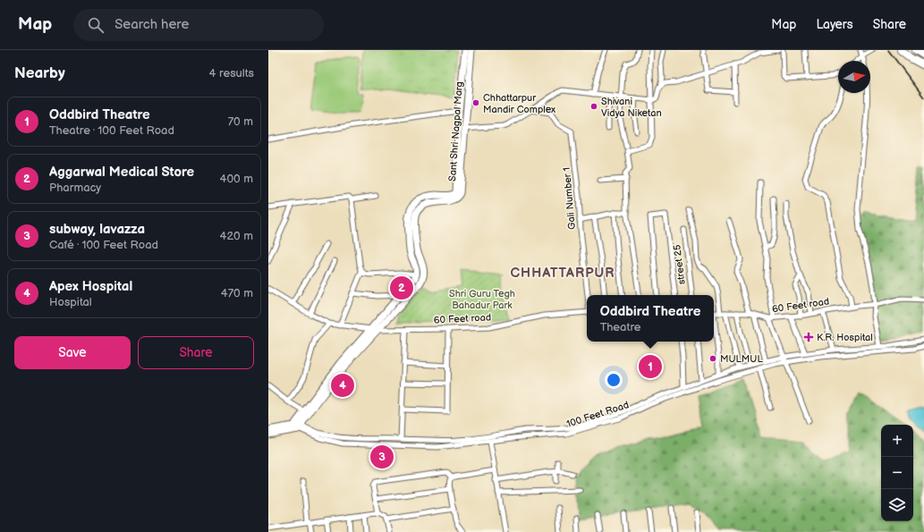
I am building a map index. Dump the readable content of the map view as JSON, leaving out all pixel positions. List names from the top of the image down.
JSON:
{
  "streets": {
    "main road": ["Sant Shri Nagpal Marg"],
    "street": [
      "Gali Number 1",
      "street 25",
      "60 Feet road",
      "100 Feet Road"
    ]
  },
  "crossings": [
    ["Sant Shri Nagpal Marg", "60 Feet road"],
    ["Sant Shri Nagpal Marg", "100 Feet Road"]
  ],
  "districts": ["CHHATTARPUR"],
  "parks": ["Shri Guru Tegh Bahadur Park"],
  "places": {
    "other": ["Chhattarpur Mandir Complex", "Shivani Vidya Niketan", "MULMUL"],
    "health": ["K.R. Hospital"]
  },
  "north": "right",
  "page": {
    "header": "Map",
    "search": "Search here",
    "nav": ["Map", "Layers", "Share"],
    "heading": ["Nearby", "4 results"],
    "list": [
      {
        "mark": "1",
        "name": "Oddbird Theatre",
        "note": "Theatre · 100 Feet Road",
        "value": "70 m"
      },
      {
        "mark": "2",
        "name": "Aggarwal Medical Store",
        "note": "Pharmacy",
        "value": "400 m"
      },
      {
        "mark": "3",
        "name": "subway, lavazza",
        "note": "Café · 100 Feet Road",
        "value": "420 m"
      },
      {
        "mark": "4",
        "name": "Apex Hospital",
        "note": "Hospital",
        "value": "470 m"
      }
    ],
    "pins": [
      "2",
      "1",
      "4",
      "3"
    ],
    "popup": ["Oddbird Theatre", "Theatre"],
    "buttons": ["Save", "Share"],
    "map_buttons": ["+", "−"]
  }
}
